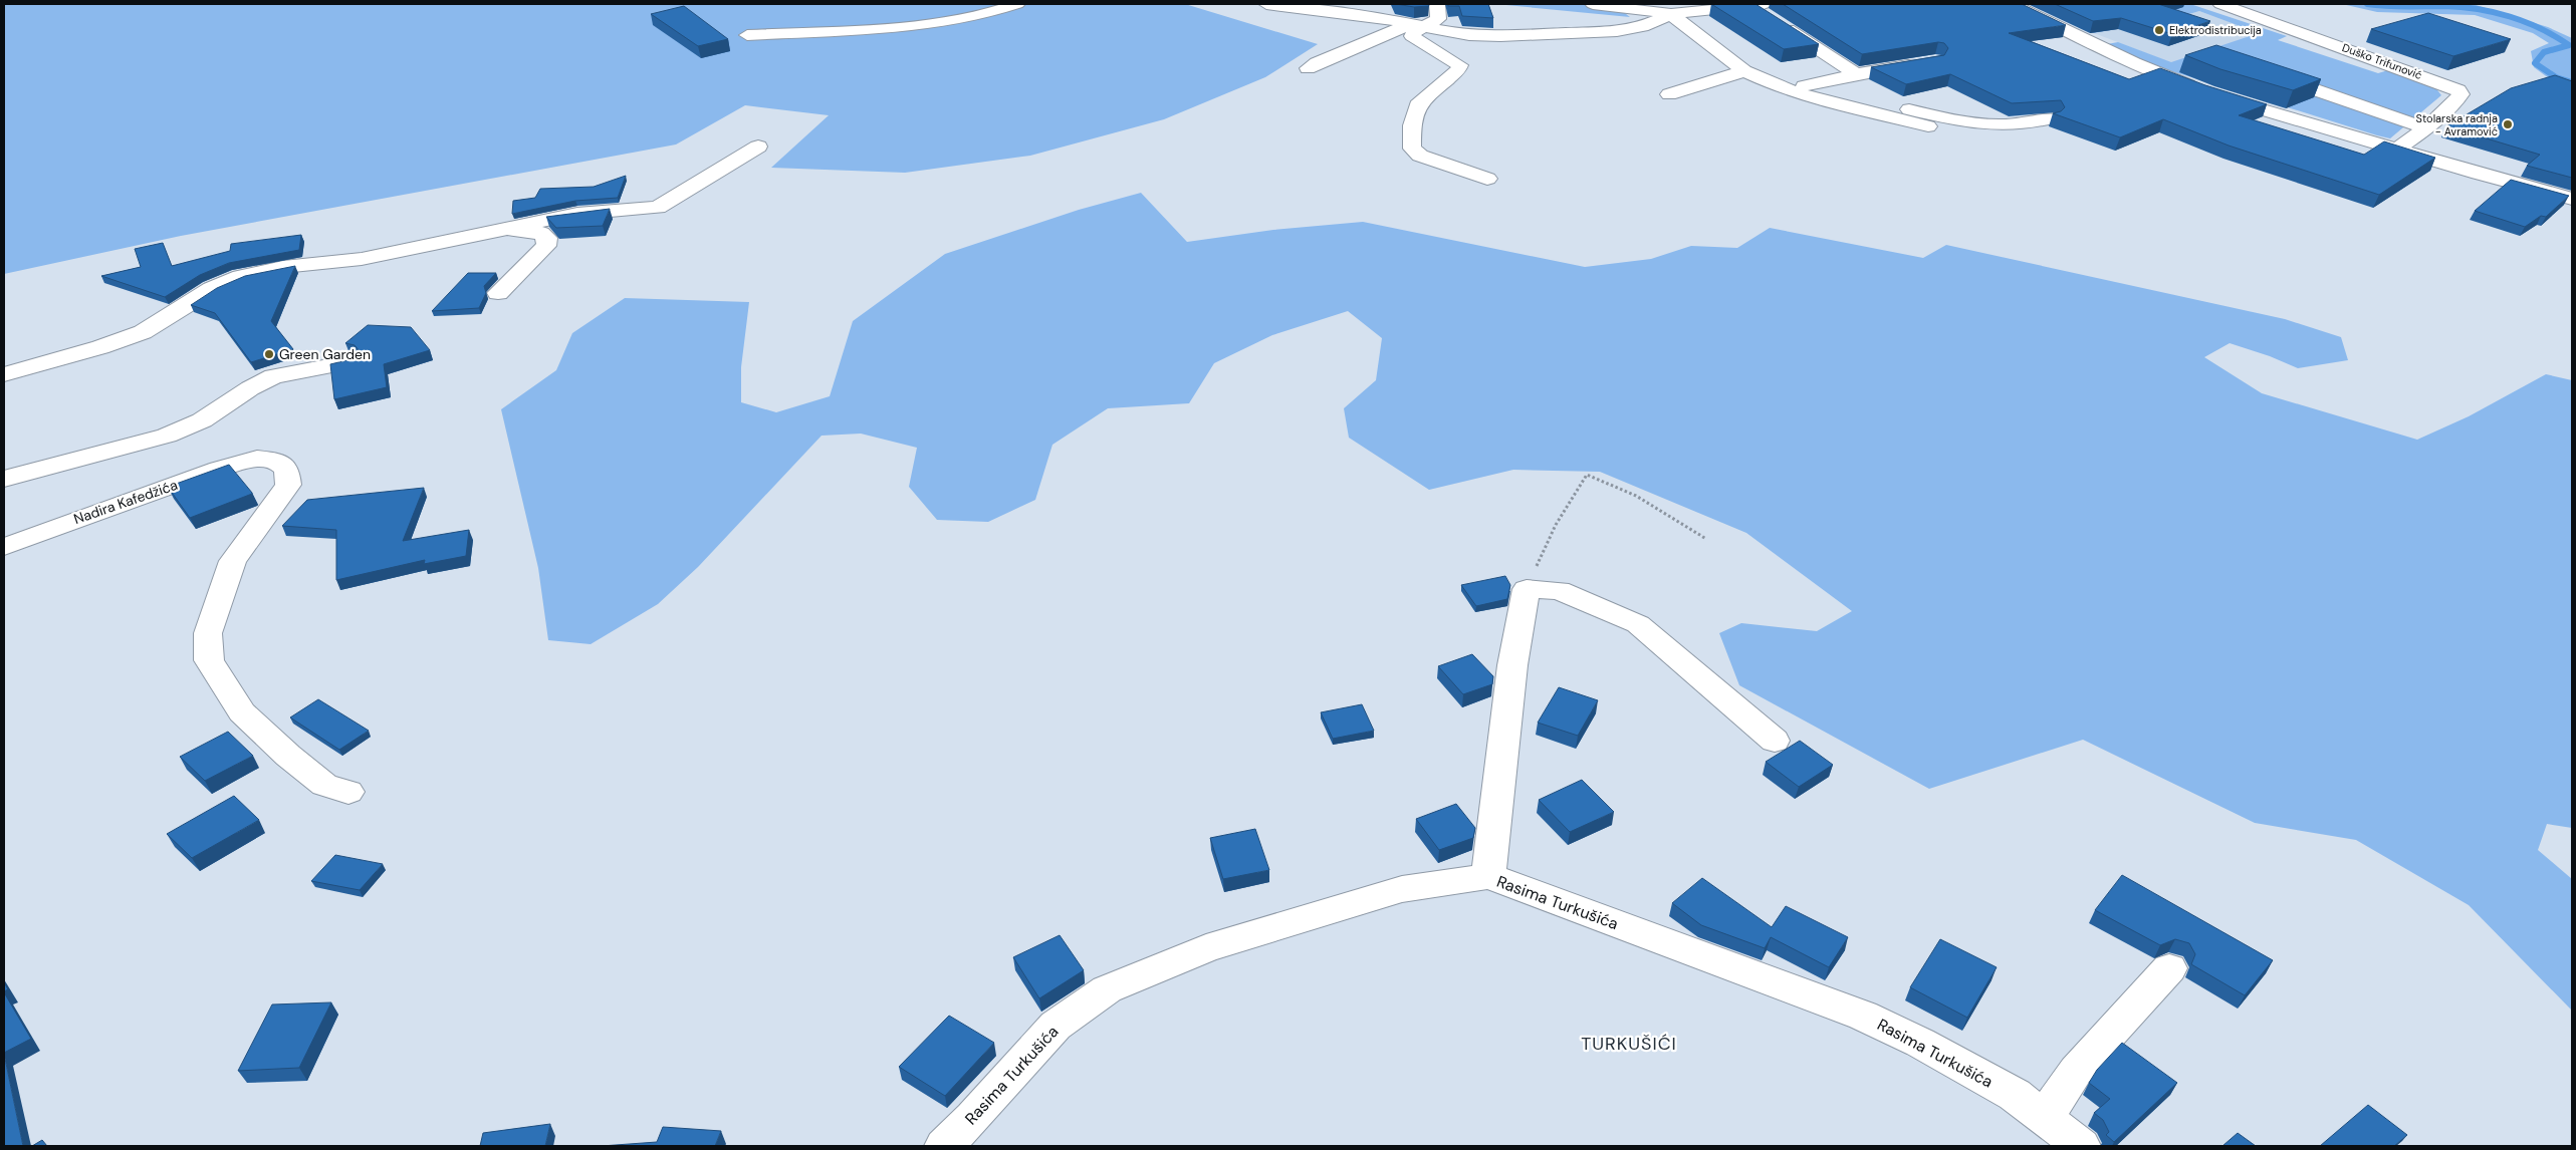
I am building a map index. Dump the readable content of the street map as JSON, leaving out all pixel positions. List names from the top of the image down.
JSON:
{
  "streets": {
    "street": ["Duško Trifunović", "Nadira Kafedžića", "Rasima Turkušića"]
  },
  "districts": ["TURKUŠIĆI"],
  "places": ["Elektrodistribucija", "Stolarska radnja - Avramović", "Green Garden"]
}
